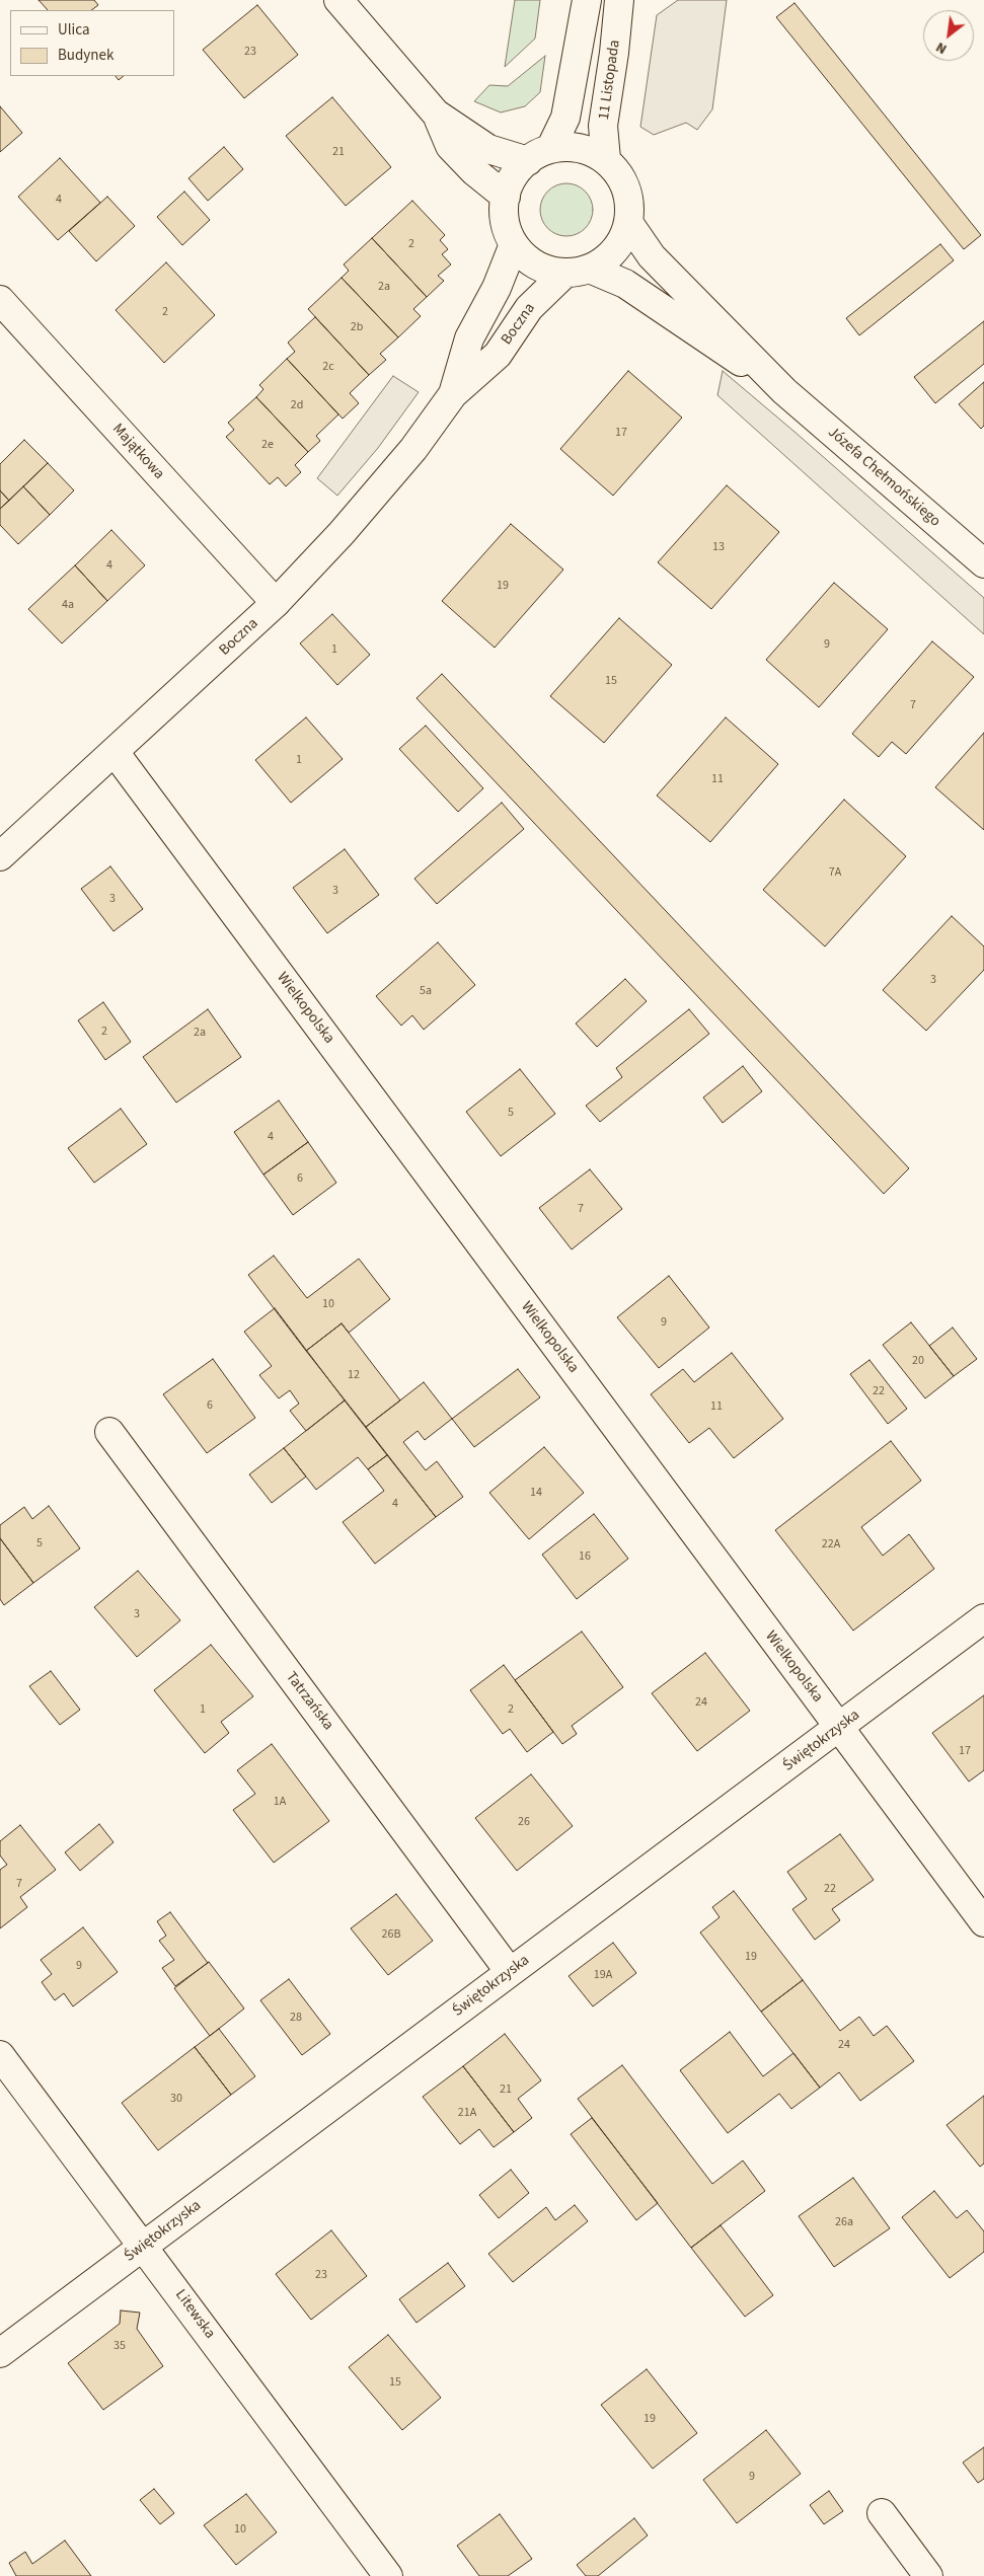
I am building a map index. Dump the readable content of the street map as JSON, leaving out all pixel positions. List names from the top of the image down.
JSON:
{
  "streets": {
    "street": [
      "11 Listopada",
      "Boczna",
      "Majątkowa",
      "Józefa Chełmońskiego",
      "Wielkopolska",
      "Tatrzańska",
      "Świętokrzyska",
      "Litewska"
    ]
  },
  "crossings": [
    ["11 Listopada", "Boczna"],
    ["11 Listopada", "Józefa Chełmońskiego"],
    ["Boczna", "Majątkowa"],
    ["Boczna", "Józefa Chełmońskiego"],
    ["Boczna", "Wielkopolska"],
    ["Wielkopolska", "Świętokrzyska"],
    ["Tatrzańska", "Świętokrzyska"],
    ["Świętokrzyska", "Litewska"]
  ],
  "house_numbers": [
    "23",
    "21",
    "4",
    "2",
    "2a",
    "2",
    "2b",
    "2c",
    "2d",
    "17",
    "2e",
    "13",
    "4",
    "19",
    "4a",
    "9",
    "1",
    "15",
    "7",
    "1",
    "11",
    "7A",
    "3",
    "3",
    "3",
    "5a",
    "2",
    "2a",
    "5",
    "4",
    "6",
    "7",
    "10",
    "9",
    "20",
    "12",
    "22",
    "6",
    "11",
    "14",
    "4",
    "5",
    "22A",
    "16",
    "3",
    "24",
    "1",
    "2",
    "17",
    "1A",
    "26",
    "7",
    "22",
    "26B",
    "19",
    "9",
    "19A",
    "28",
    "24",
    "21",
    "30",
    "21A",
    "26a",
    "23",
    "35",
    "15",
    "19",
    "9",
    "10"
  ],
  "legend": ["Ulica", "Budynek"],
  "north": "bottom left"
}
